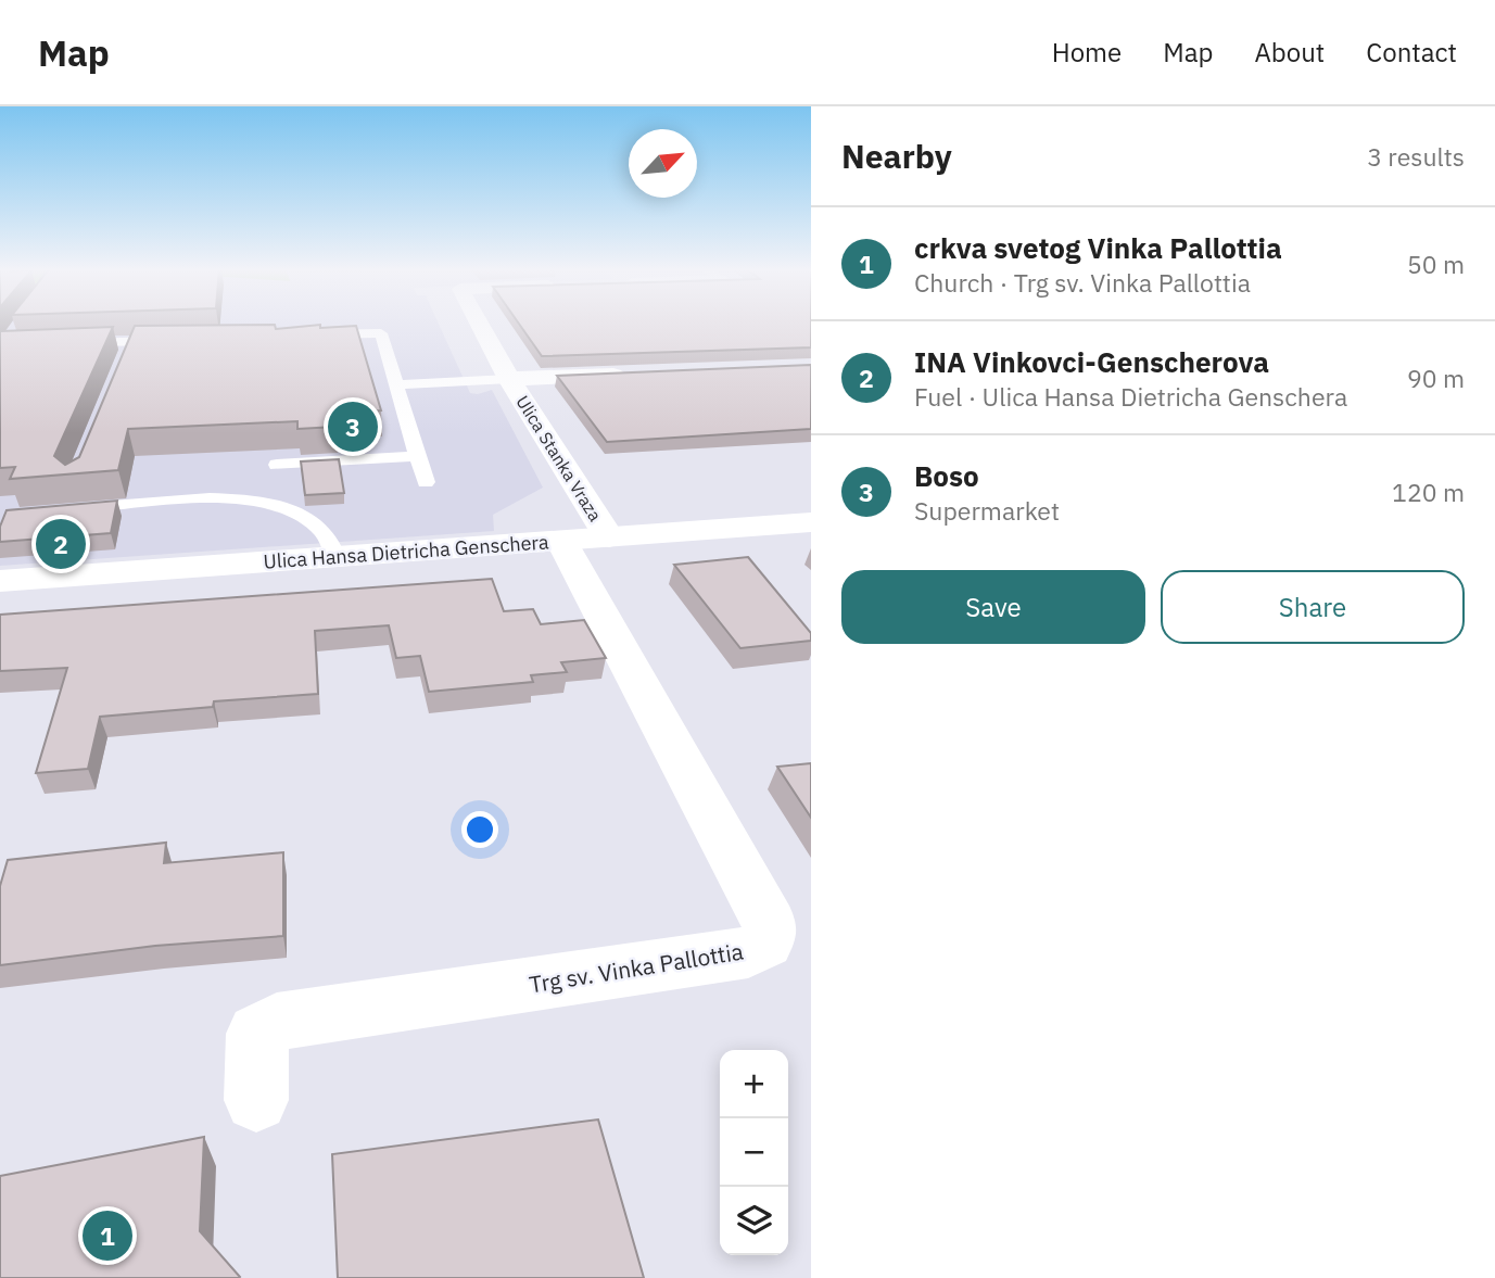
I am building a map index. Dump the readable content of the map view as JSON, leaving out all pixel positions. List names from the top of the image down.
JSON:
{
  "streets": {
    "street": ["Ulica Stanka Vraza", "Ulica Hansa Dietricha Genschera", "Trg sv. Vinka Pallottia"]
  },
  "crossings": [
    ["Ulica Stanka Vraza", "Ulica Hansa Dietricha Genschera"],
    ["Ulica Stanka Vraza", "Trg sv. Vinka Pallottia"],
    ["Ulica Hansa Dietricha Genschera", "Trg sv. Vinka Pallottia"]
  ],
  "north": "top right",
  "page": {
    "header": "Map",
    "nav": [
      "Home",
      "Map",
      "About",
      "Contact"
    ],
    "heading": ["Nearby", "3 results"],
    "list": [
      {
        "mark": "1",
        "name": "crkva svetog Vinka Pallottia",
        "note": "Church · Trg sv. Vinka Pallottia",
        "value": "50 m"
      },
      {
        "mark": "2",
        "name": "INA Vinkovci-Genscherova",
        "note": "Fuel · Ulica Hansa Dietricha Genschera",
        "value": "90 m"
      },
      {
        "mark": "3",
        "name": "Boso",
        "note": "Supermarket",
        "value": "120 m"
      }
    ],
    "pins": ["3", "2", "1"],
    "buttons": ["Save", "Share"],
    "map_buttons": ["+", "−"]
  }
}
